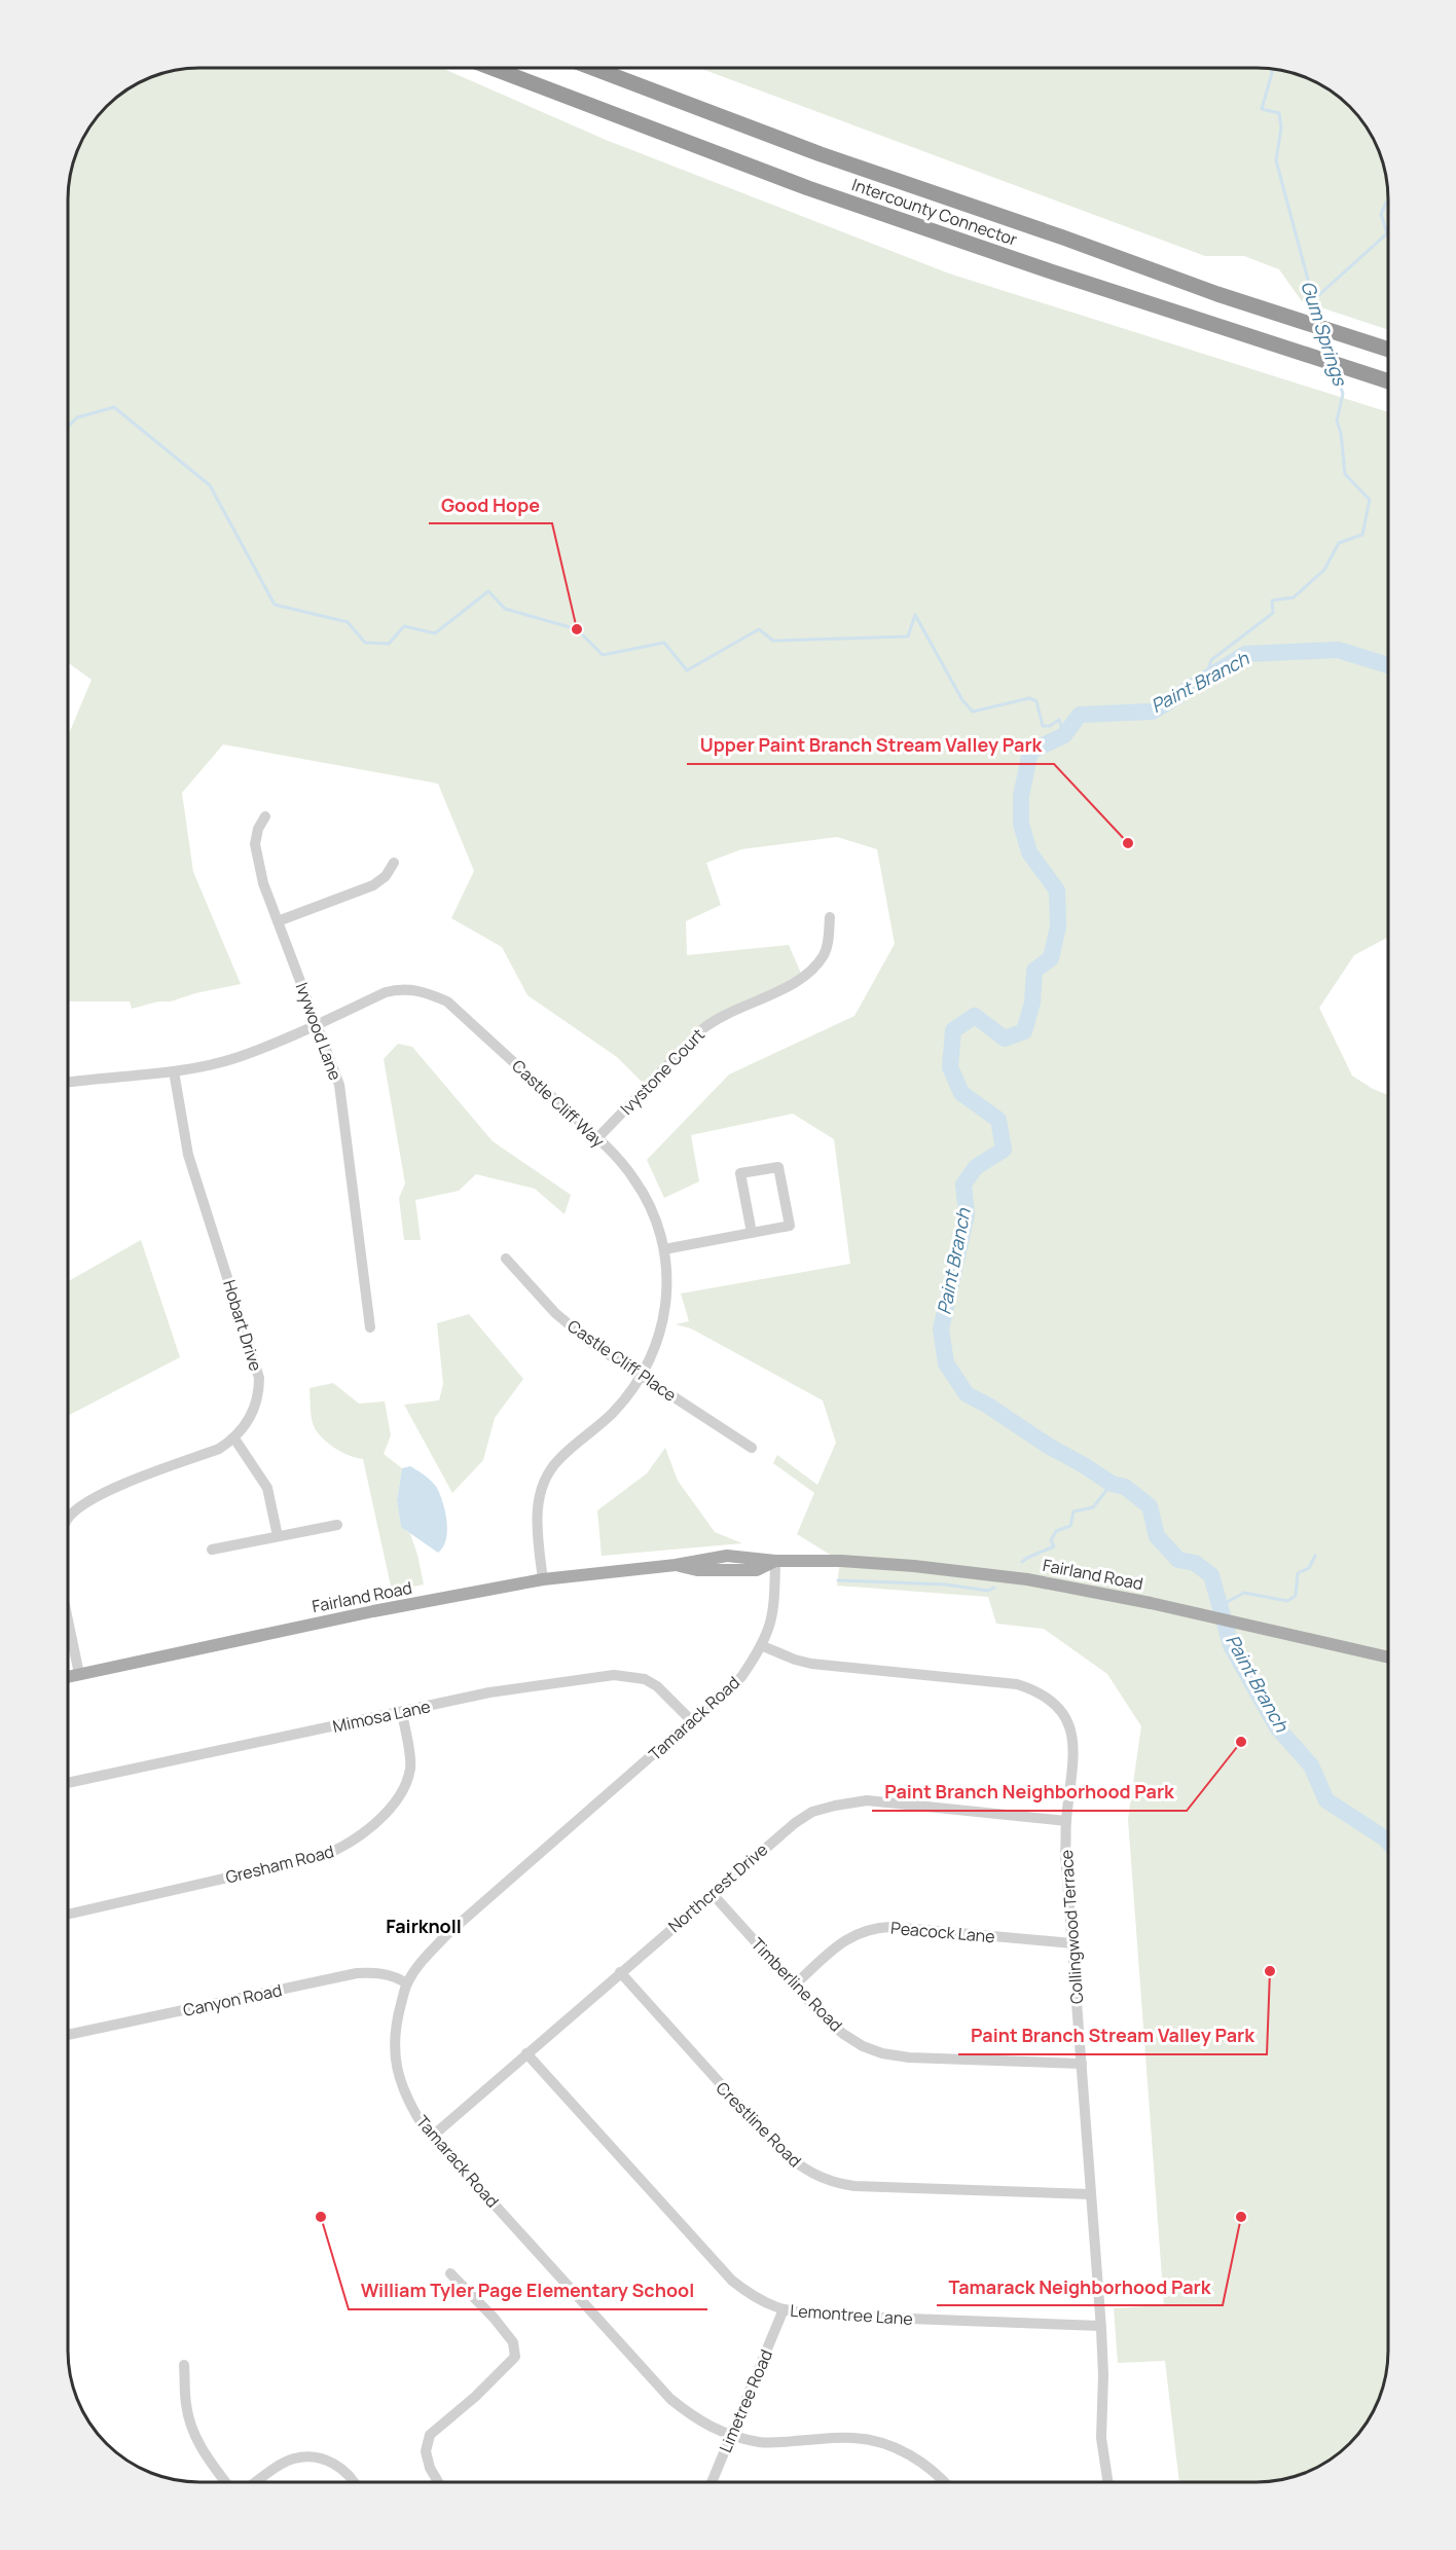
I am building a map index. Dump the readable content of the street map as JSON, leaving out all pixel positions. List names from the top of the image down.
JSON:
{
  "streets": {
    "highway": ["Intercounty Connector"],
    "main road": ["Fairland Road"],
    "street": [
      "Ivywood Lane",
      "Ivystone Court",
      "Castle Cliff Way",
      "Hobart Drive",
      "Castle Cliff Place",
      "Mimosa Lane",
      "Tamarack Road",
      "Gresham Road",
      "Northcrest Drive",
      "Collingwood Terrace",
      "Peacock Lane",
      "Timberline Road",
      "Canyon Road",
      "Crestline Road",
      "Lemontree Lane",
      "Limetree Road"
    ]
  },
  "crossings": [
    ["Ivywood Lane", "Castle Cliff Way"],
    ["Ivystone Court", "Castle Cliff Way"],
    ["Castle Cliff Way", "Hobart Drive"],
    ["Castle Cliff Way", "Castle Cliff Place"],
    ["Castle Cliff Way", "Fairland Road"],
    ["Fairland Road", "Tamarack Road"],
    ["Mimosa Lane", "Tamarack Road"],
    ["Mimosa Lane", "Gresham Road"],
    ["Tamarack Road", "Northcrest Drive"],
    ["Tamarack Road", "Collingwood Terrace"],
    ["Tamarack Road", "Canyon Road"],
    ["Tamarack Road", "Limetree Road"],
    ["Northcrest Drive", "Collingwood Terrace"],
    ["Northcrest Drive", "Timberline Road"],
    ["Northcrest Drive", "Crestline Road"],
    ["Northcrest Drive", "Lemontree Lane"],
    ["Collingwood Terrace", "Peacock Lane"],
    ["Collingwood Terrace", "Timberline Road"],
    ["Collingwood Terrace", "Crestline Road"],
    ["Collingwood Terrace", "Lemontree Lane"],
    ["Peacock Lane", "Timberline Road"],
    ["Lemontree Lane", "Limetree Road"]
  ],
  "districts": ["Fairknoll"],
  "water": ["Gum Springs", "Paint Branch"],
  "places": [
    "Good Hope",
    "Upper Paint Branch Stream Valley Park",
    "Paint Branch Neighborhood Park",
    "Paint Branch Stream Valley Park",
    "William Tyler Page Elementary School",
    "Tamarack Neighborhood Park"
  ]
}
